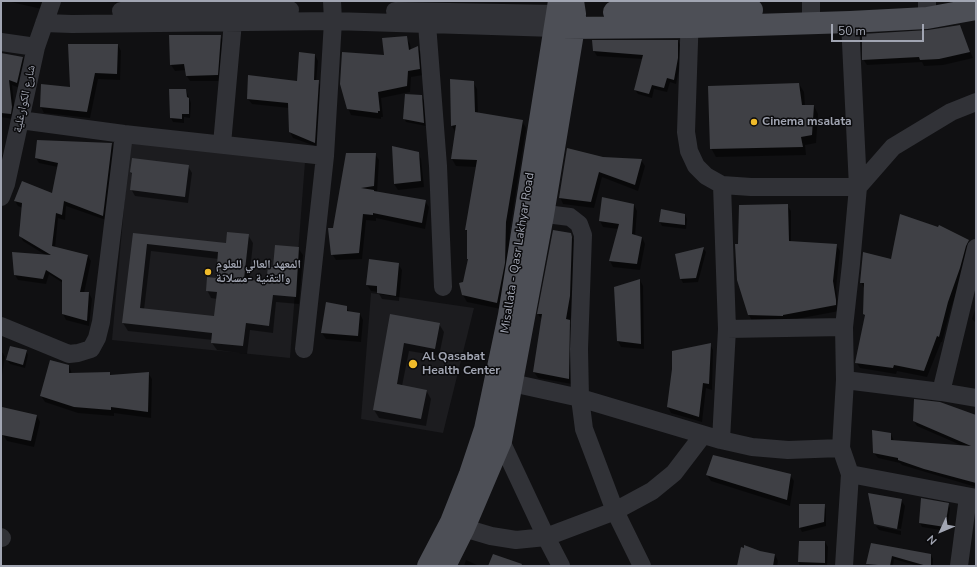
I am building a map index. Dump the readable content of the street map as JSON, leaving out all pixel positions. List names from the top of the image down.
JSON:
{
  "streets": {
    "main road": ["Misallata - Qasr Lakhyar Road"],
    "street": ["شارع الكوارغلية"]
  },
  "places": ["Cinema msalata", "المعهد العالي للعلوم والتقنية -مسلاتة", "Al Qasabat Health Center"],
  "scale_bar": "50 m",
  "north": "bottom left"
}
